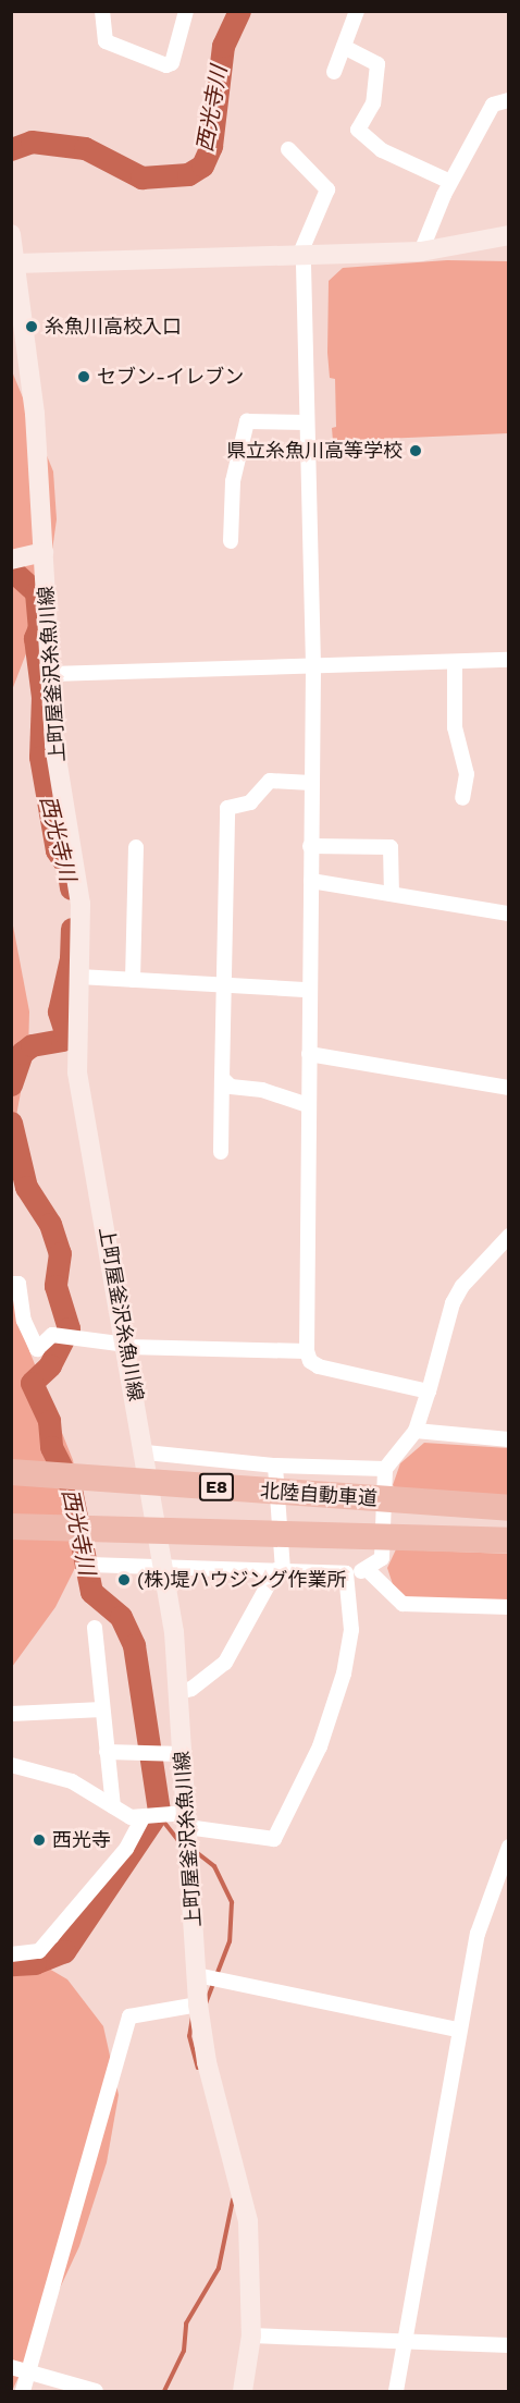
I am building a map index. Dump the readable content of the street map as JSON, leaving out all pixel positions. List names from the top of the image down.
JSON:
{
  "streets": {
    "highway": ["E8", "北陸自動車道"],
    "main road": ["上町屋釜沢糸魚川線"]
  },
  "water": ["西光寺川"],
  "places": [
    "糸魚川高校入口",
    "セブン-イレブン",
    "県立糸魚川高等学校",
    "(株)堤ハウジング作業所",
    "西光寺"
  ]
}
